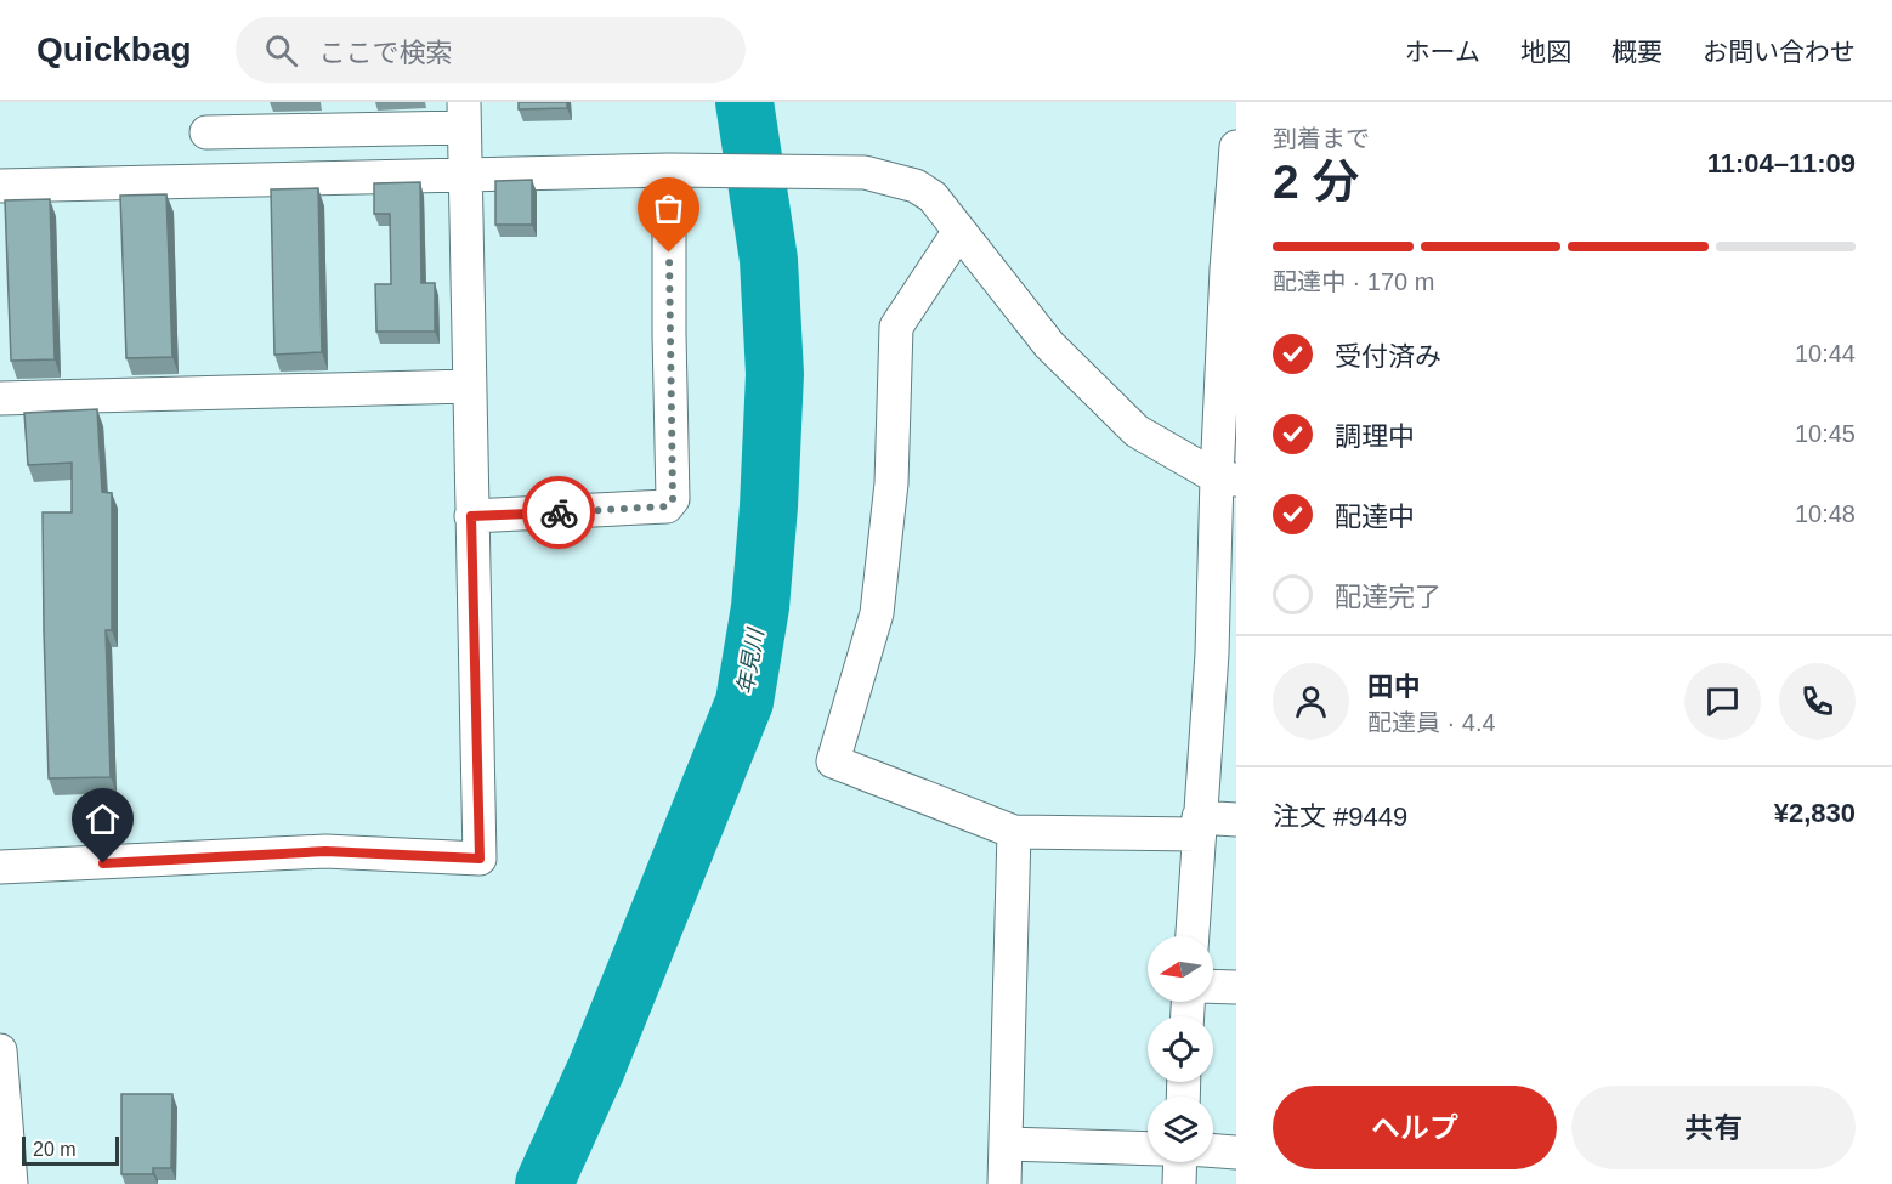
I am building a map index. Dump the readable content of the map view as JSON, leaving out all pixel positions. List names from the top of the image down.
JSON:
{
  "water": ["年見川"],
  "scale_bar": "20 m",
  "north": "left",
  "page": {
    "header": "Quickbag",
    "search": "ここで検索",
    "nav": [
      "ホーム",
      "地図",
      "概要",
      "お問い合わせ"
    ],
    "heading": ["2 分", "到着まで", "11:04–11:09"],
    "panel": [
      "田中",
      "配達員 · 4.4",
      "注文 #9449",
      "¥2,830"
    ],
    "bar": "配達中 · 170 m",
    "list": [
      ["受付済み", "10:44"],
      ["調理中", "10:45"],
      ["配達中", "10:48"],
      "配達完了"
    ],
    "buttons": ["ヘルプ", "共有"],
    "scale": "20 m"
  }
}
